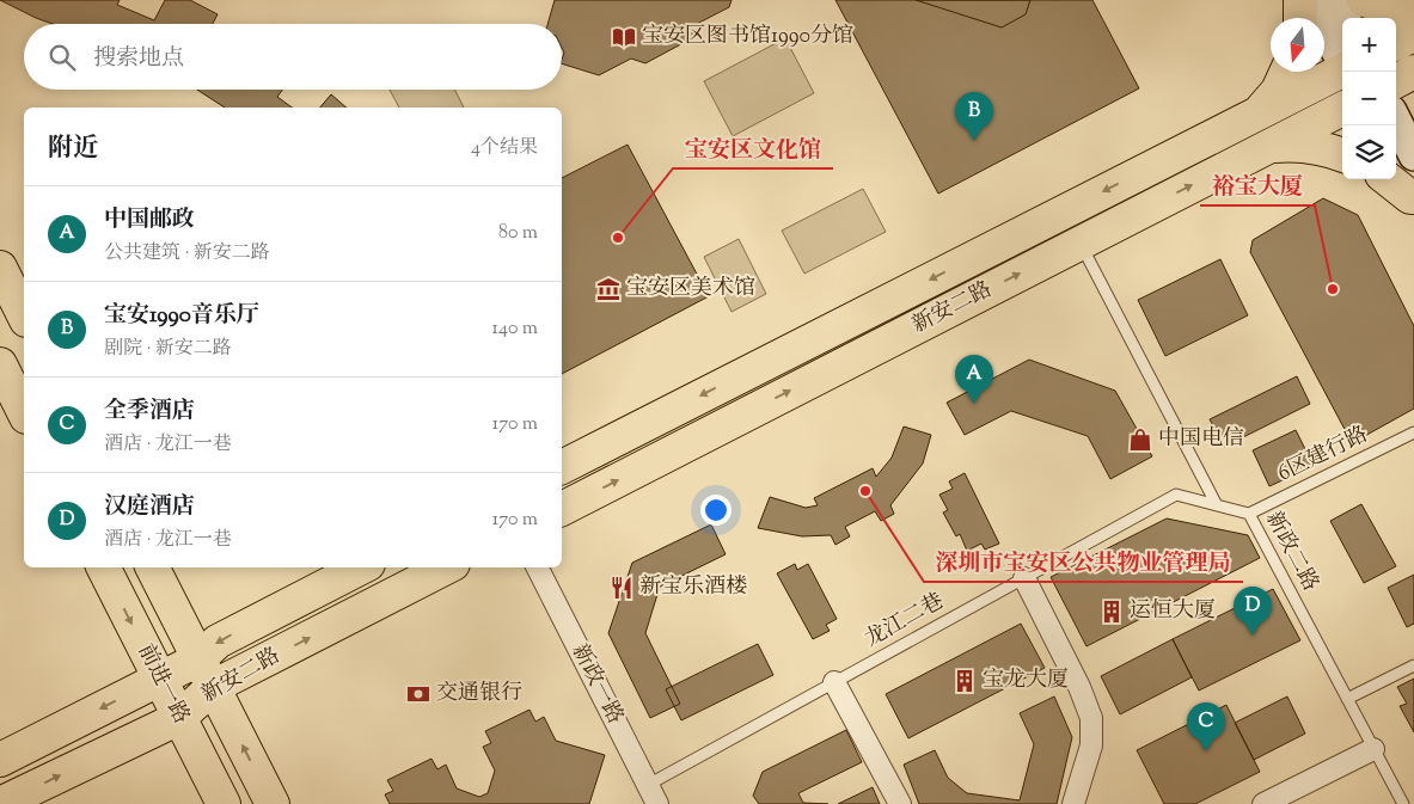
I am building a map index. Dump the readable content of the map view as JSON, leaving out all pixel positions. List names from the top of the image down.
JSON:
{
  "streets": {
    "main road": ["新安二路", "前进一路"],
    "street": ["新政一路"],
    "lane": ["6区建行路", "新政二路", "龙江二巷"]
  },
  "crossings": [
    ["新安二路", "前进一路"],
    ["6区建行路", "新政二路"],
    ["新政二路", "龙江二巷"],
    ["龙江二巷", "新政一路"]
  ],
  "places": {
    "library": ["宝安区图书馆1990分馆"],
    "other": ["宝安区文化馆", "裕宝大厦", "深圳市宝安区公共物业管理局"],
    "museum": ["宝安区美术馆"],
    "shop": ["中国电信"],
    "restaurant": ["新宝乐酒楼"],
    "building": ["运恒大厦", "宝龙大厦"],
    "bank": ["交通银行"]
  },
  "north": "bottom",
  "page": {
    "map_buttons": ["+", "−"],
    "search": "搜索地点",
    "pins": [
      "B",
      "A",
      "D",
      "C"
    ],
    "heading": ["附近", "4个结果"],
    "list": [
      {
        "mark": "A",
        "name": "中国邮政",
        "note": "公共建筑 · 新安二路",
        "value": "80 m"
      },
      {
        "mark": "B",
        "name": "宝安1990音乐厅",
        "note": "剧院 · 新安二路",
        "value": "140 m"
      },
      {
        "mark": "C",
        "name": "全季酒店",
        "note": "酒店 · 龙江一巷",
        "value": "170 m"
      },
      {
        "mark": "D",
        "name": "汉庭酒店",
        "note": "酒店 · 龙江一巷",
        "value": "170 m"
      }
    ]
  }
}
